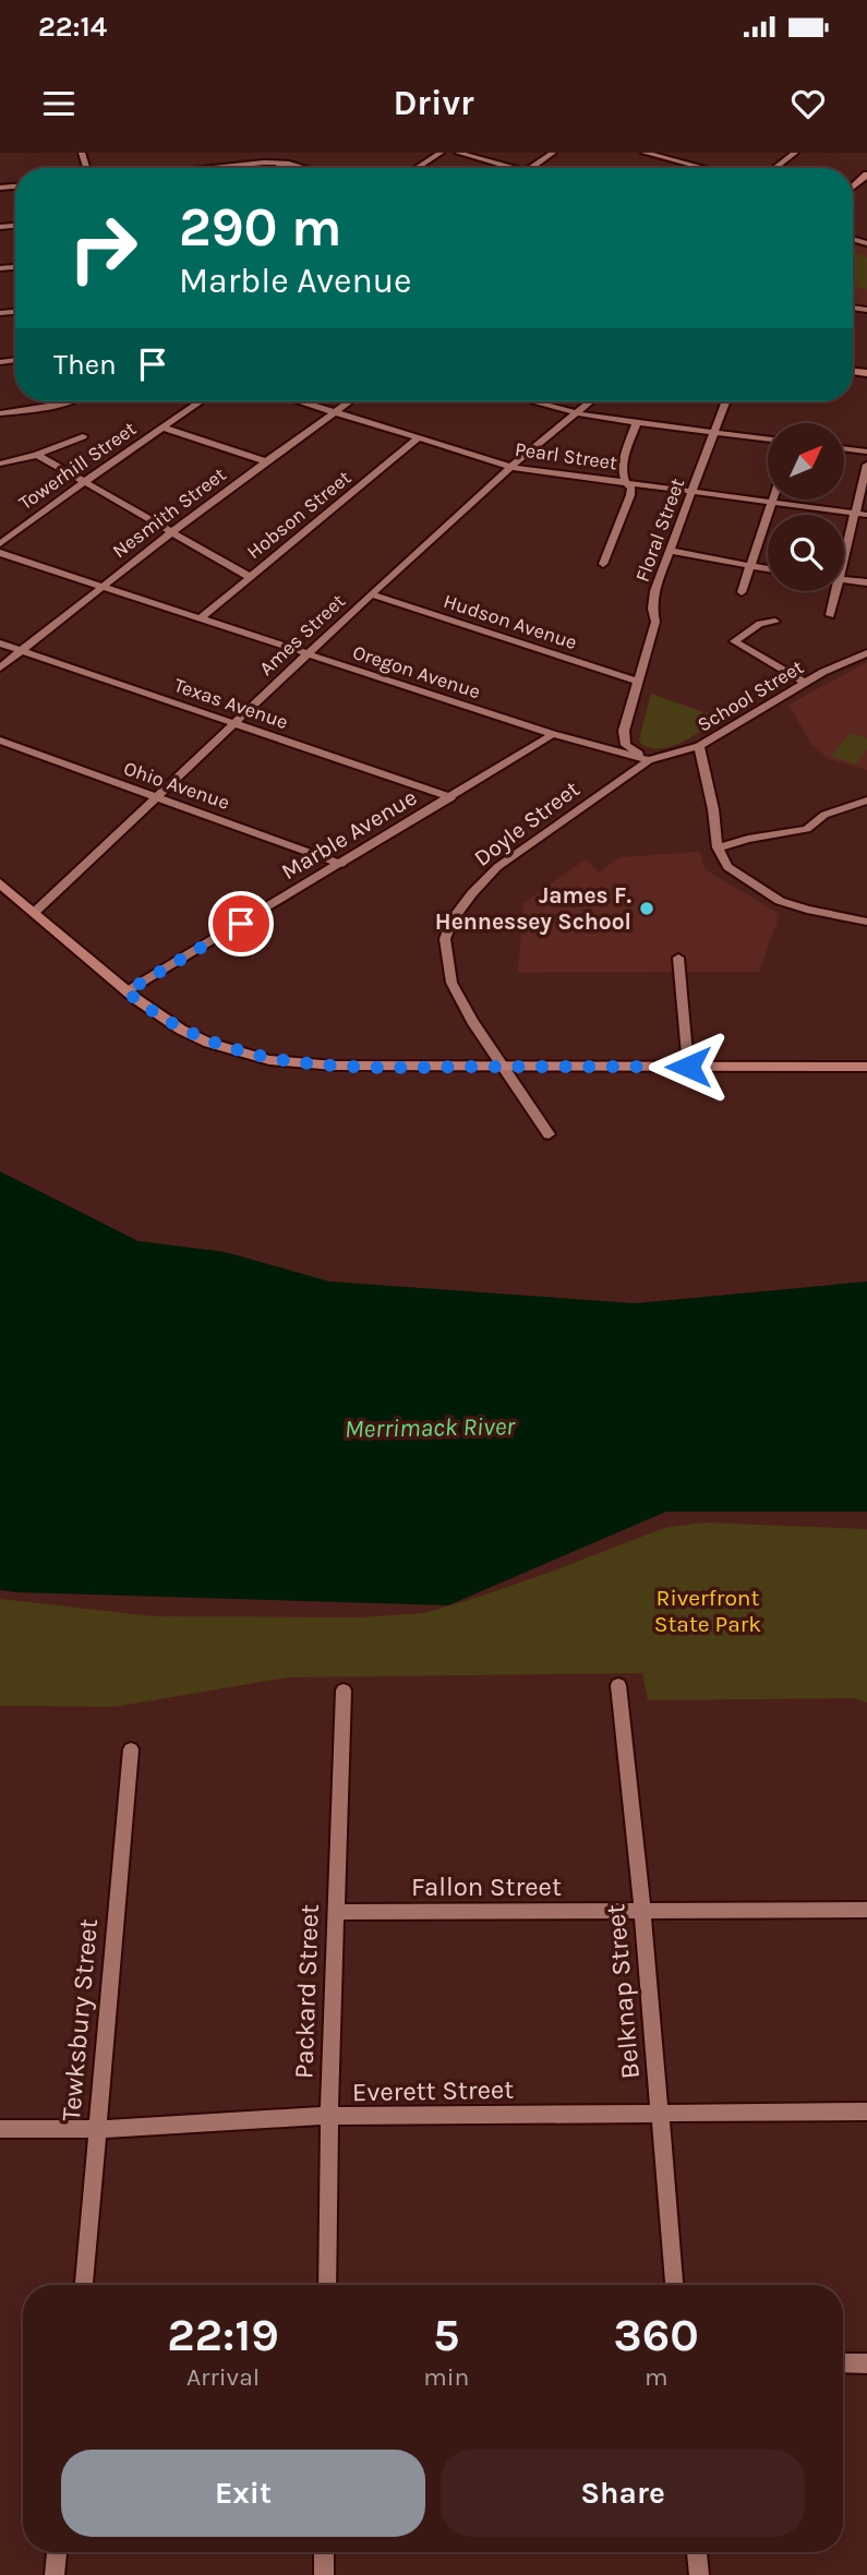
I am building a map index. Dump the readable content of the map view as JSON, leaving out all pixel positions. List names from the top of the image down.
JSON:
{
  "streets": {
    "street": [
      "Pearl Street",
      "Towerhill Street",
      "Nesmith Street",
      "Hobson Street",
      "Floral Street",
      "Hudson Avenue",
      "Ames Street",
      "Oregon Avenue",
      "School Street",
      "Texas Avenue",
      "Ohio Avenue",
      "Doyle Street",
      "Marble Avenue",
      "Fallon Street",
      "Packard Street",
      "Belknap Street",
      "Tewksbury Street",
      "Everett Street"
    ]
  },
  "crossings": [
    ["Pearl Street", "Nesmith Street"],
    ["Pearl Street", "Hobson Street"],
    ["Pearl Street", "Floral Street"],
    ["Pearl Street", "Ames Street"],
    ["Nesmith Street", "Oregon Avenue"],
    ["Nesmith Street", "Texas Avenue"],
    ["Hobson Street", "Oregon Avenue"],
    ["Floral Street", "Hudson Avenue"],
    ["Floral Street", "Oregon Avenue"],
    ["Floral Street", "School Street"],
    ["Floral Street", "Doyle Street"],
    ["Hudson Avenue", "Ames Street"],
    ["Ames Street", "Oregon Avenue"],
    ["Ames Street", "Texas Avenue"],
    ["Ames Street", "Ohio Avenue"],
    ["Oregon Avenue", "School Street"],
    ["Oregon Avenue", "Doyle Street"],
    ["Oregon Avenue", "Marble Avenue"],
    ["School Street", "Doyle Street"],
    ["Texas Avenue", "Marble Avenue"],
    ["Ohio Avenue", "Marble Avenue"],
    ["Fallon Street", "Packard Street"],
    ["Fallon Street", "Belknap Street"],
    ["Packard Street", "Everett Street"],
    ["Belknap Street", "Everett Street"],
    ["Tewksbury Street", "Everett Street"]
  ],
  "water": ["Merrimack River"],
  "parks": ["Riverfront State Park"],
  "places": ["James F. Hennessey School"],
  "north": "top right",
  "page": {
    "status": "22:14",
    "header": "Drivr",
    "turn": ["290 m", "Marble Avenue"],
    "then": "Then",
    "eta": [
      "22:19",
      "Arrival",
      "5",
      "min",
      "360",
      "m"
    ],
    "buttons": ["Exit", "Share"]
  }
}
